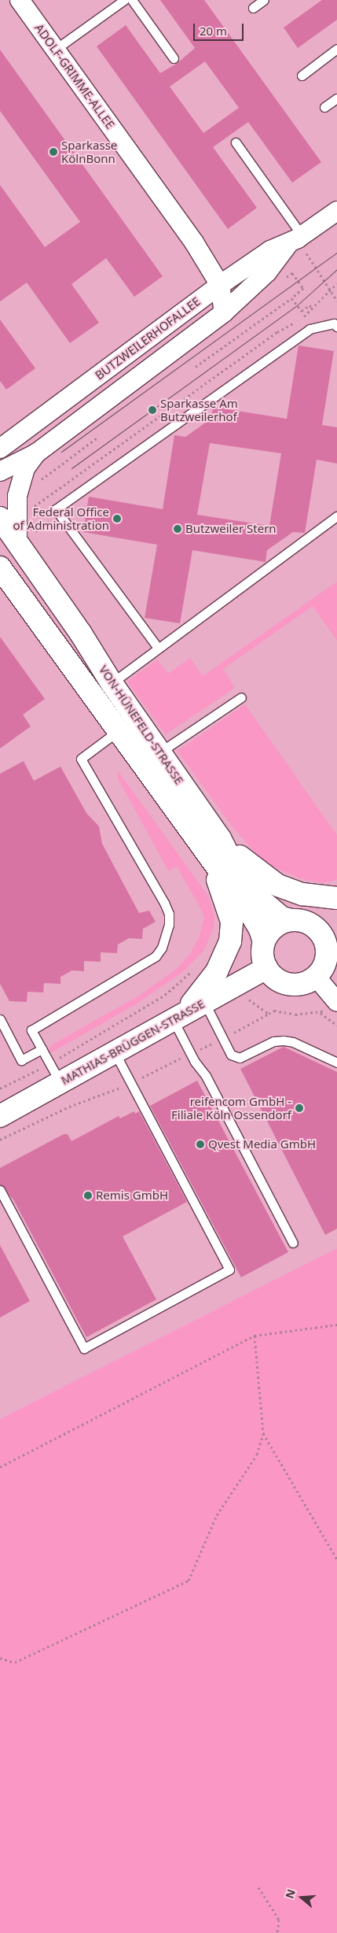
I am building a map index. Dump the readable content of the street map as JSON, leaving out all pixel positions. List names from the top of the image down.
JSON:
{
  "streets": {
    "street": [
      "ADOLF-GRIMME-ALLEE",
      "BUTZWEILERHOFALLEE",
      "VON-HÜNEFELD-STRASSE",
      "MATHIAS-BRÜGGEN-STRASSE"
    ]
  },
  "crossings": [
    ["ADOLF-GRIMME-ALLEE", "BUTZWEILERHOFALLEE"],
    ["BUTZWEILERHOFALLEE", "VON-HÜNEFELD-STRASSE"],
    ["VON-HÜNEFELD-STRASSE", "MATHIAS-BRÜGGEN-STRASSE"]
  ],
  "places": [
    "Sparkasse KölnBonn",
    "Sparkasse Am Butzweilerhof",
    "Federal Office of Administration",
    "Butzweiler Stern",
    "reifencom GmbH - Filiale Köln Ossendorf",
    "Qvest Media GmbH",
    "Remis GmbH"
  ],
  "scale_bar": "20 m",
  "north": "left"
}
